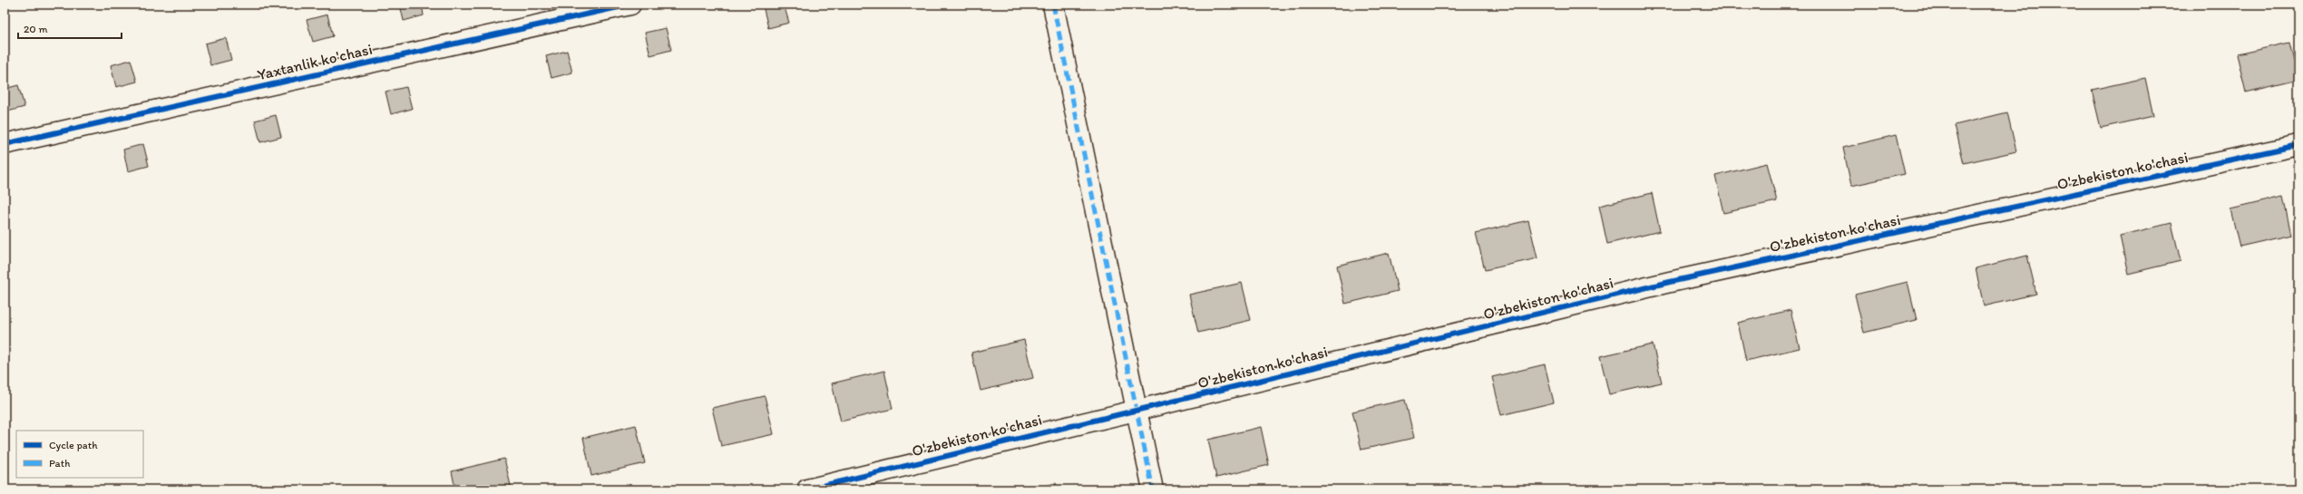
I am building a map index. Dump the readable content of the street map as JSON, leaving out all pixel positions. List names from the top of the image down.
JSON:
{
  "streets": {
    "street": ["Yaxtanlik ko'chasi", "O'zbekiston ko'chasi"]
  },
  "legend": ["Cycle path", "Path"],
  "scale_bar": "20 m"
}
